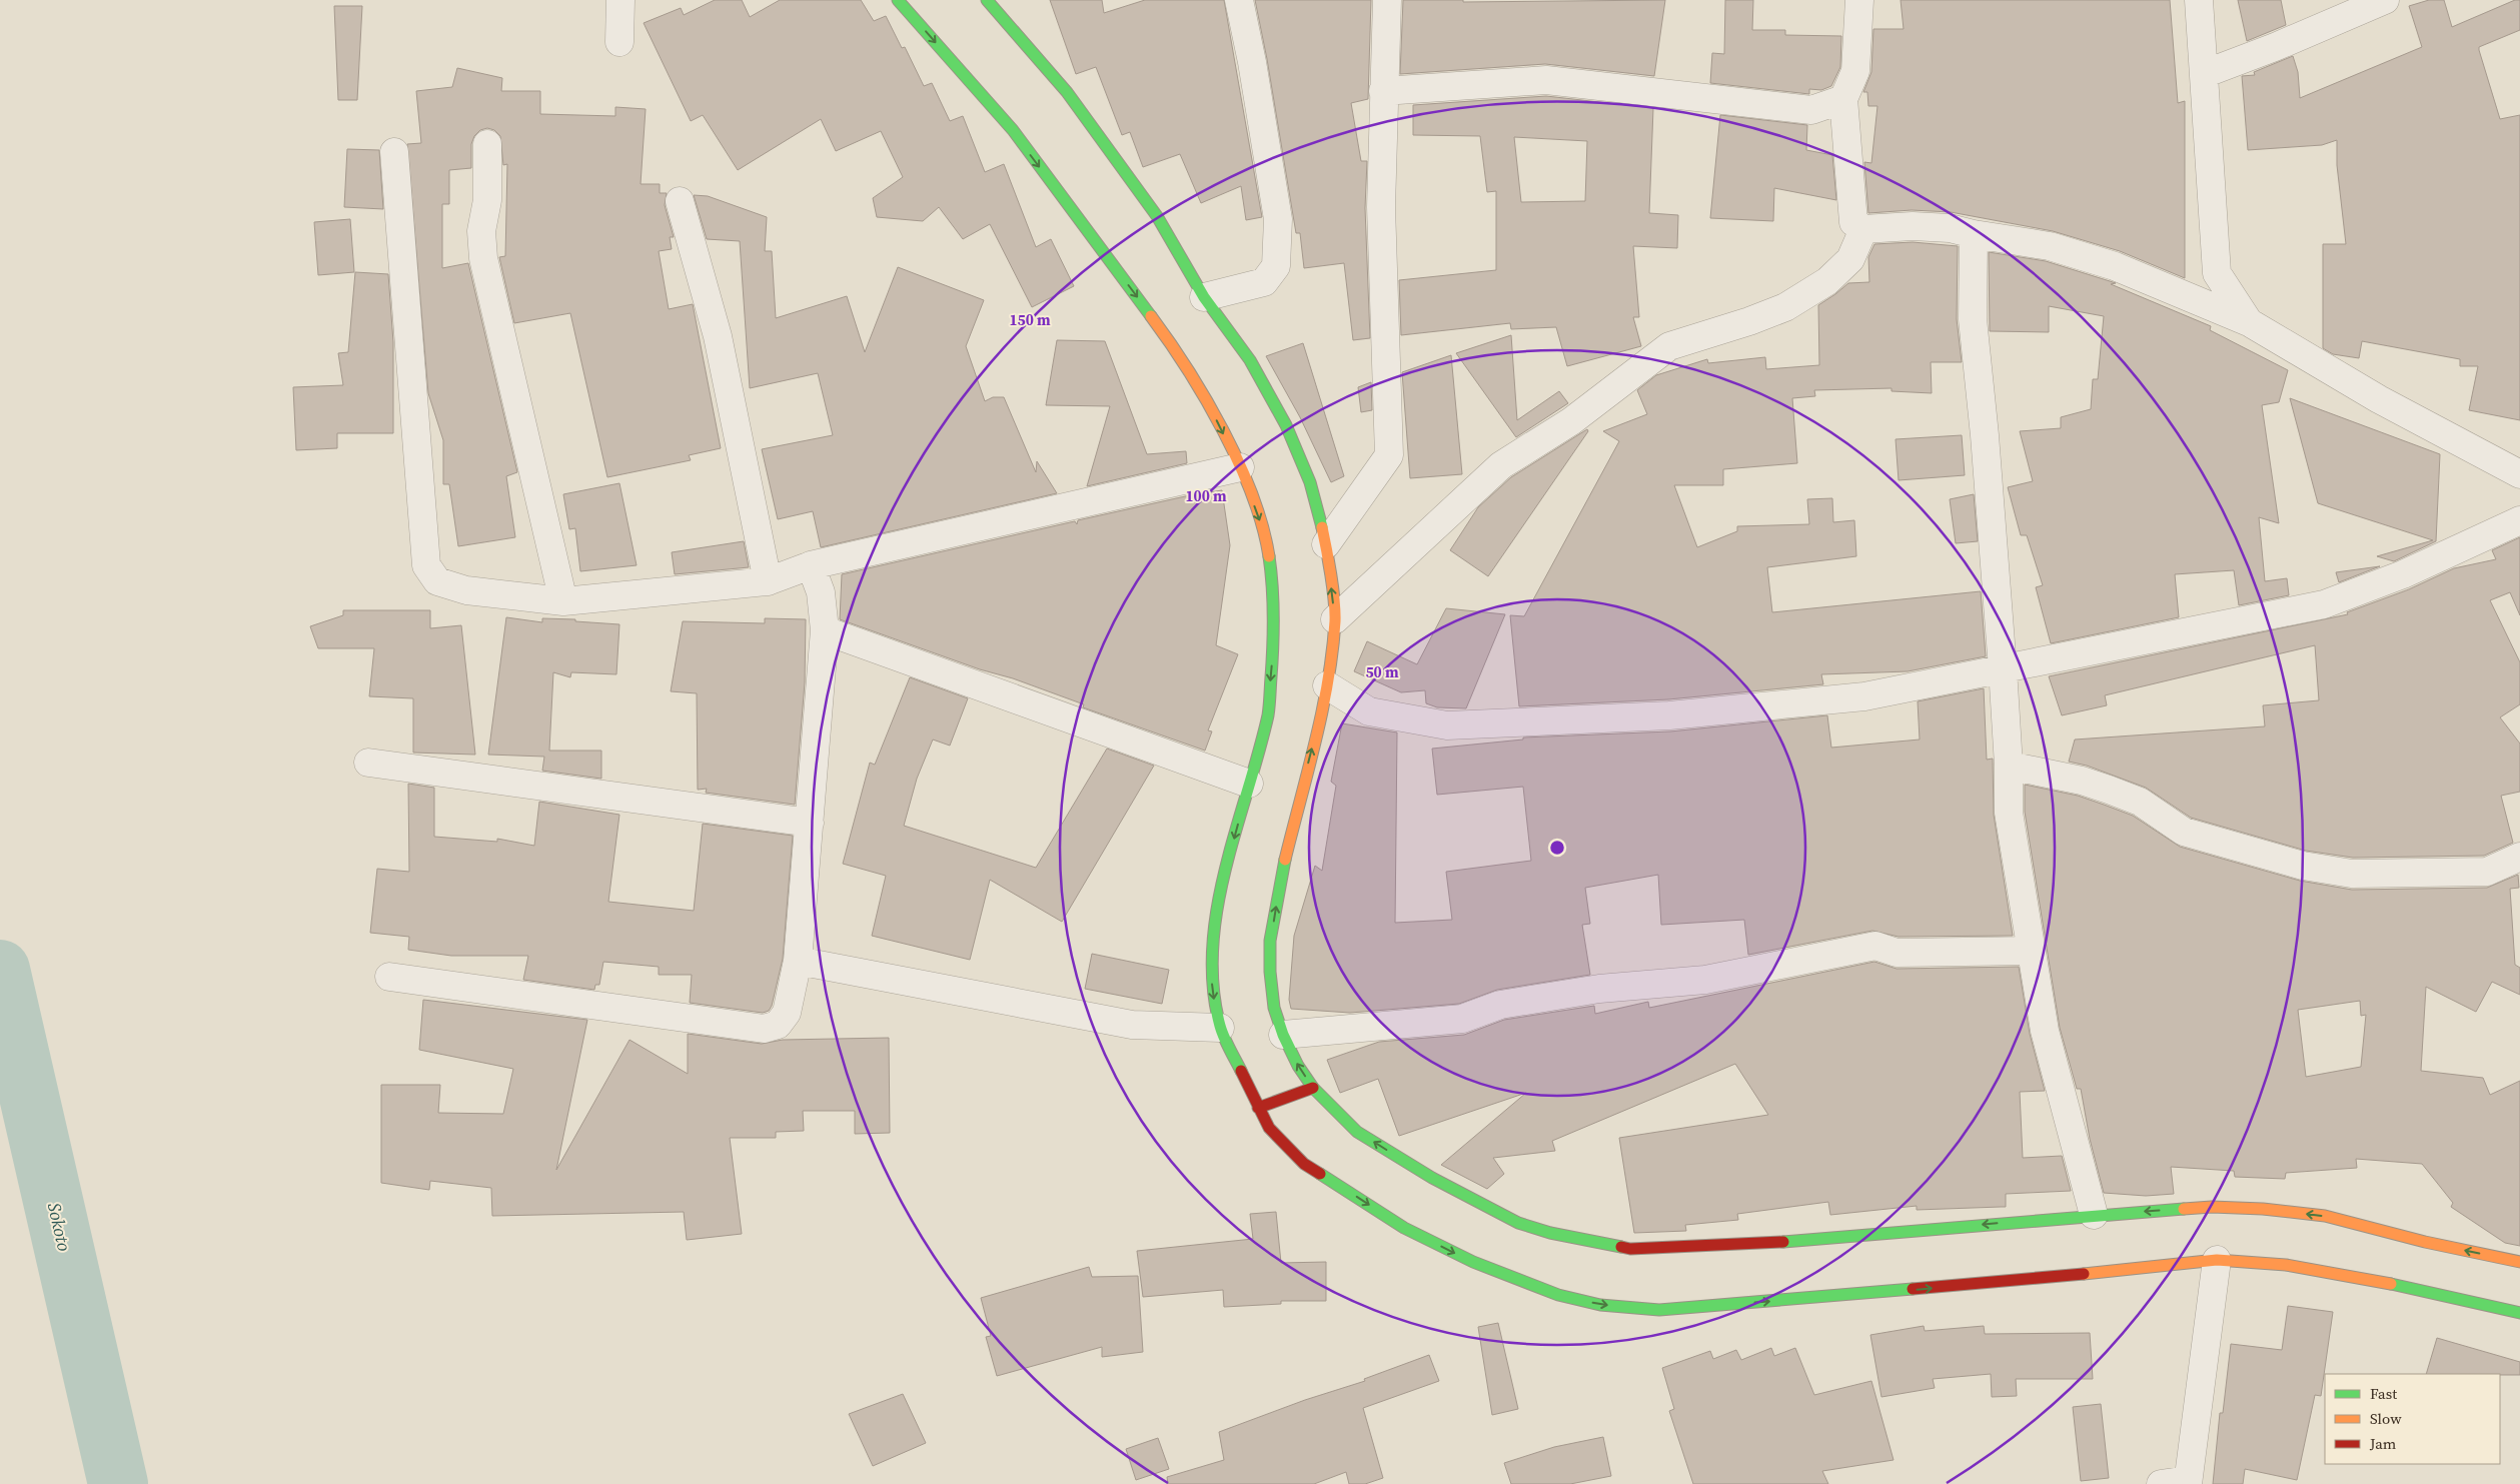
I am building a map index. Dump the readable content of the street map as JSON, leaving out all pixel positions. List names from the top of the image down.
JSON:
{
  "water": ["Sokoto"],
  "legend": ["Fast", "Slow", "Jam"],
  "rings": ["150 m", "100 m", "50 m"]
}
